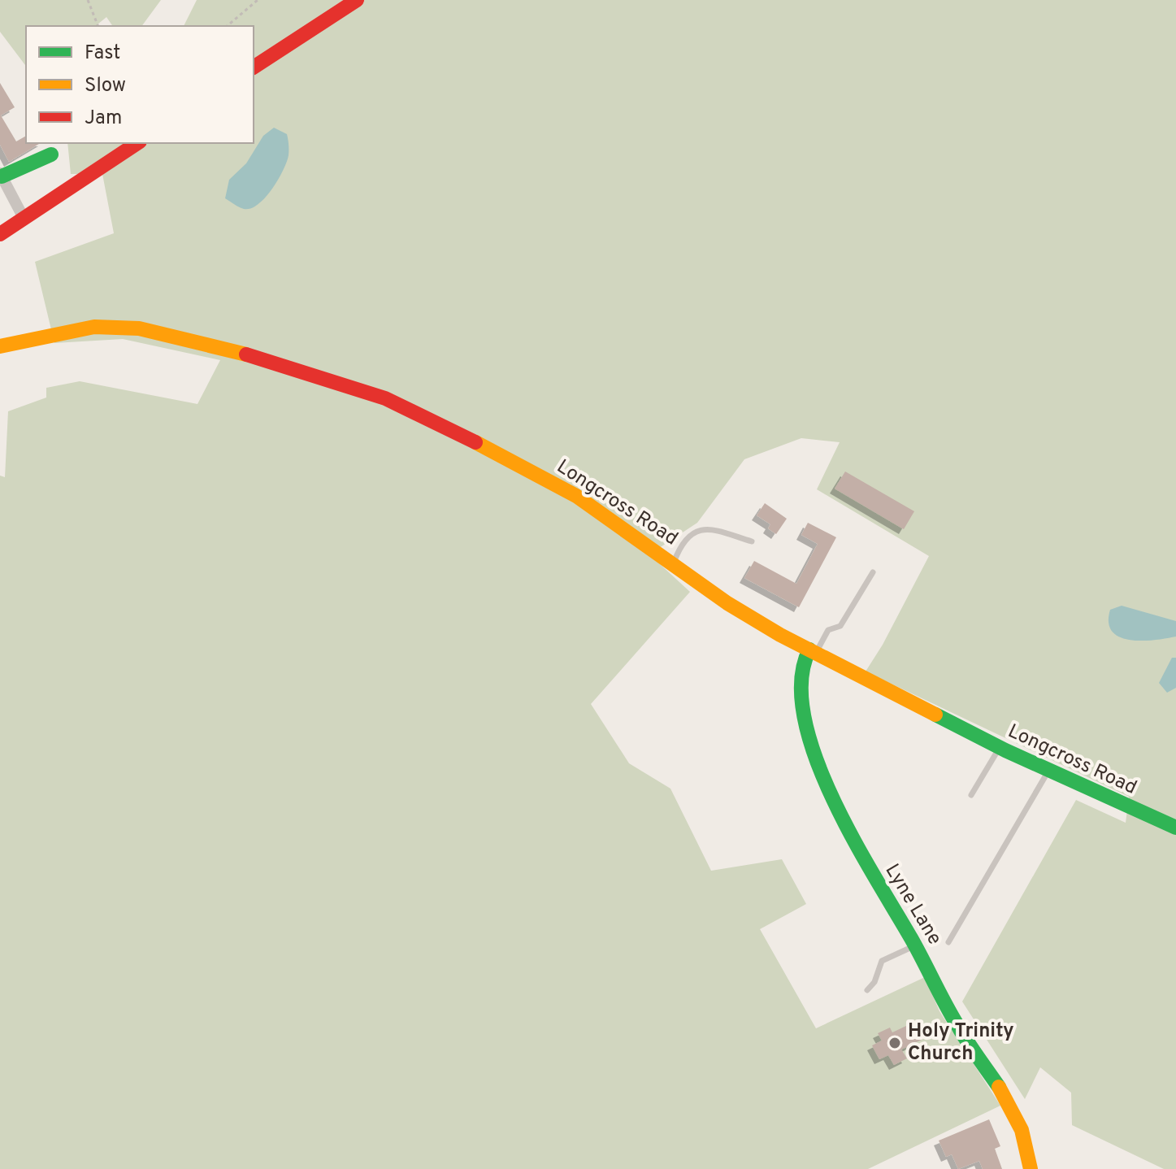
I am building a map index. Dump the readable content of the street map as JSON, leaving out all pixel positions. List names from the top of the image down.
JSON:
{
  "streets": {
    "main road": ["Longcross Road", "Lyne Lane"]
  },
  "crossings": [
    ["Longcross Road", "Lyne Lane"]
  ],
  "places": ["Holy Trinity Church"],
  "legend": ["Fast", "Slow", "Jam"]
}
